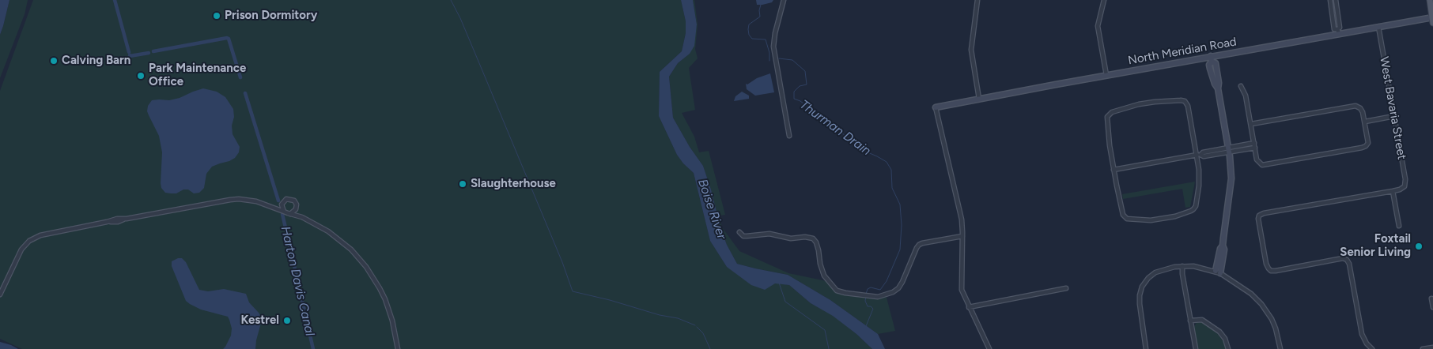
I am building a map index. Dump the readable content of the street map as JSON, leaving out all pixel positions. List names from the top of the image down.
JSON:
{
  "streets": {
    "street": ["North Meridian Road", "West Bavaria Street"]
  },
  "crossings": [
    ["North Meridian Road", "West Bavaria Street"]
  ],
  "water": ["Thurman Drain", "Boise River", "Harton Davis Canal"],
  "places": [
    "Prison Dormitory",
    "Calving Barn",
    "Park Maintenance Office",
    "Slaughterhouse",
    "Foxtail Senior Living",
    "Kestrel"
  ]
}
